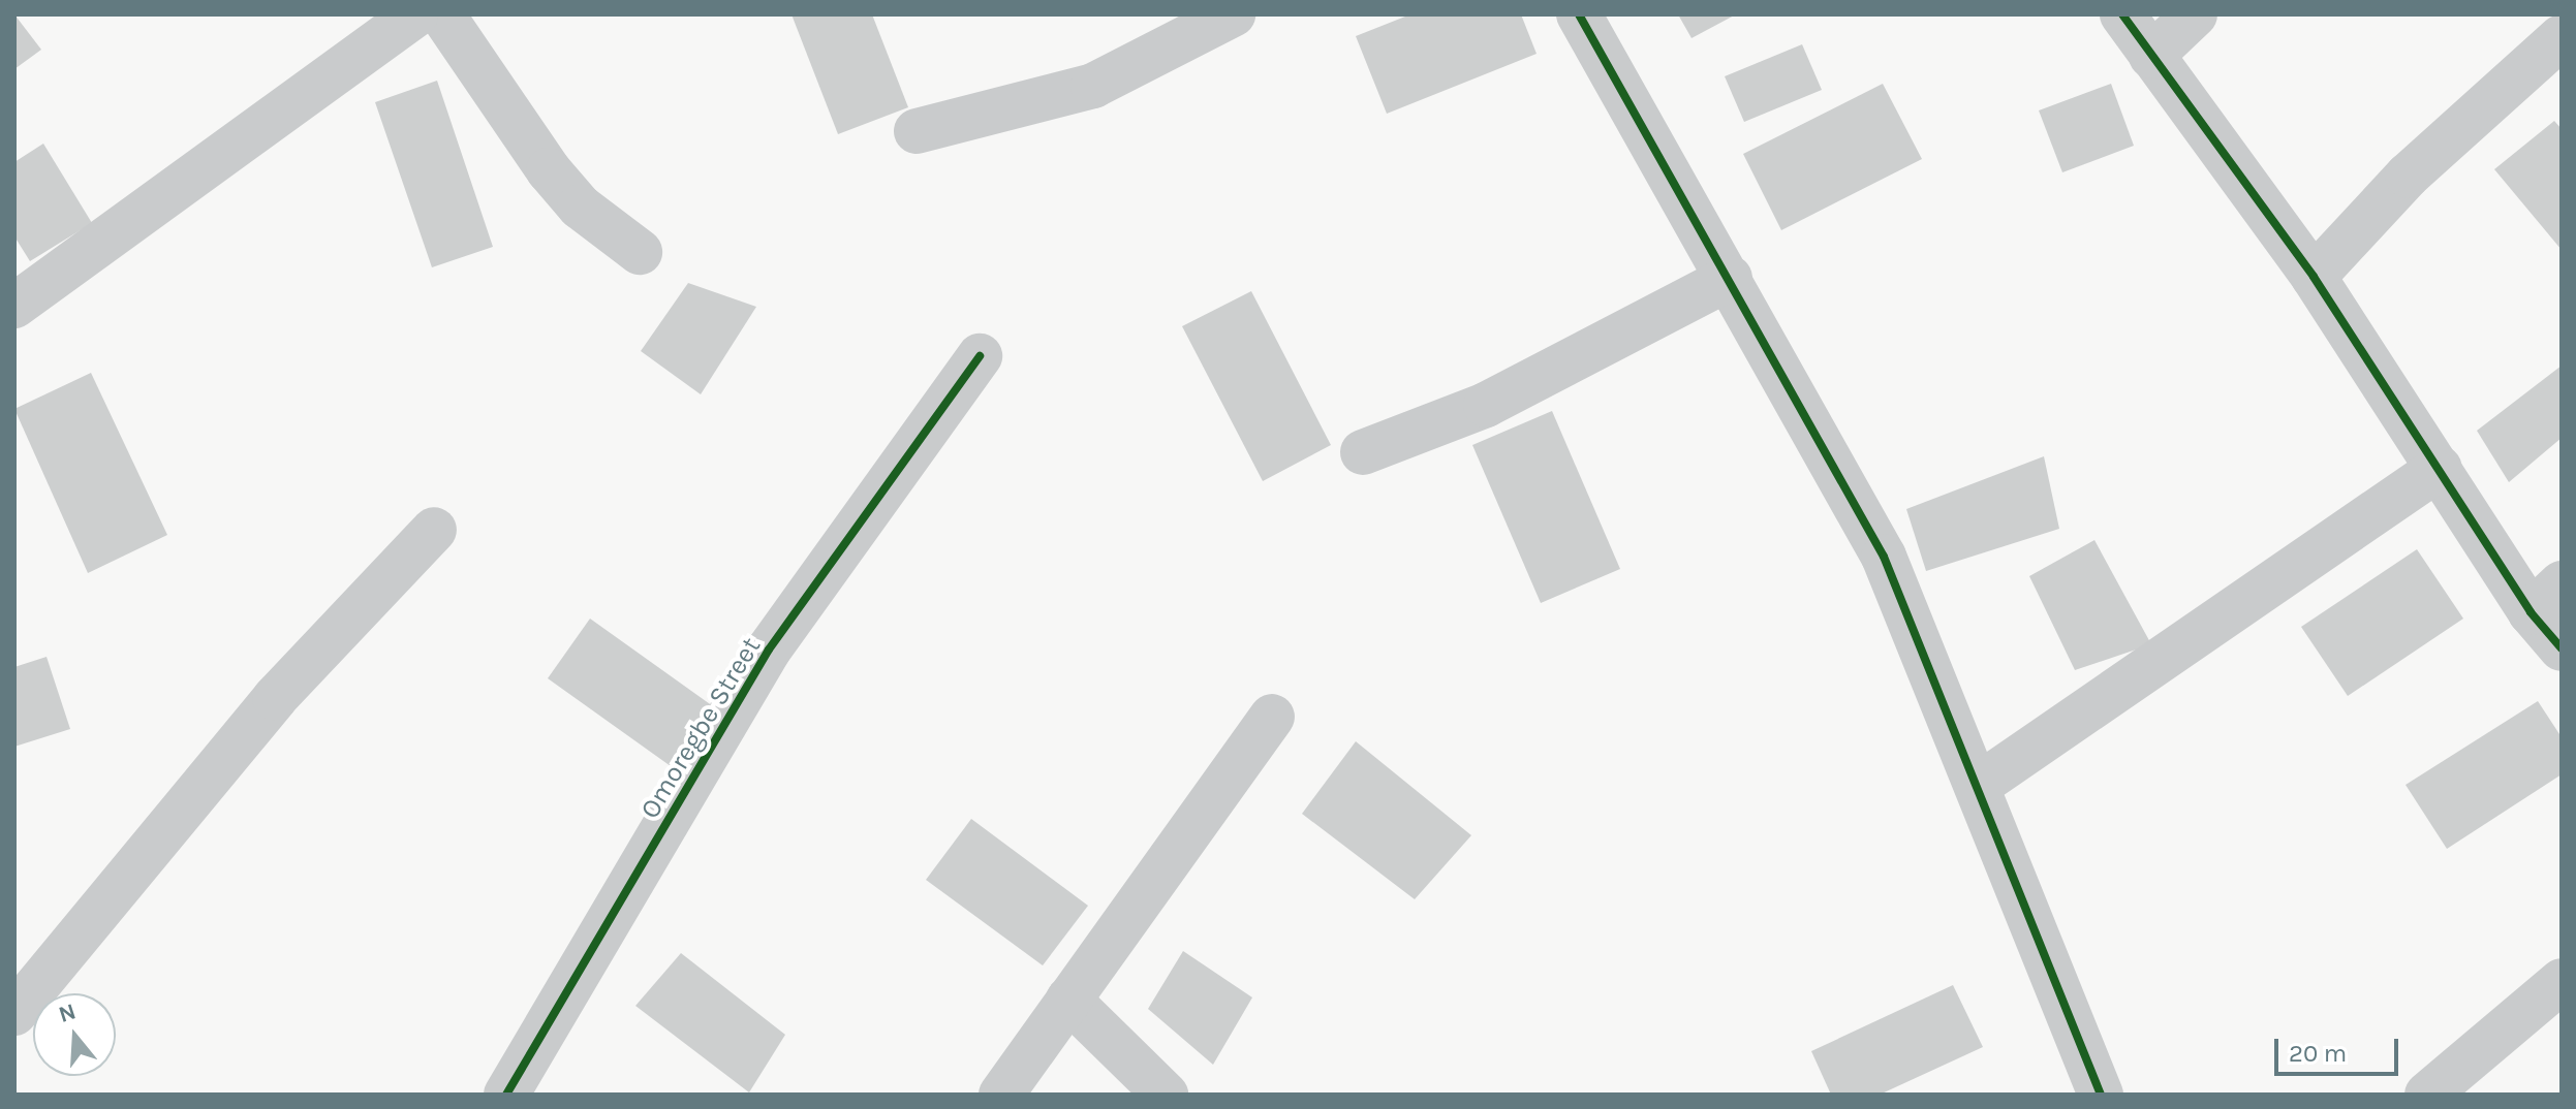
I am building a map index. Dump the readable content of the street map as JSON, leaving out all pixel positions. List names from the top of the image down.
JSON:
{
  "streets": {
    "street": ["Omoregbe Street"]
  },
  "scale_bar": "20 m",
  "north": "top"
}
